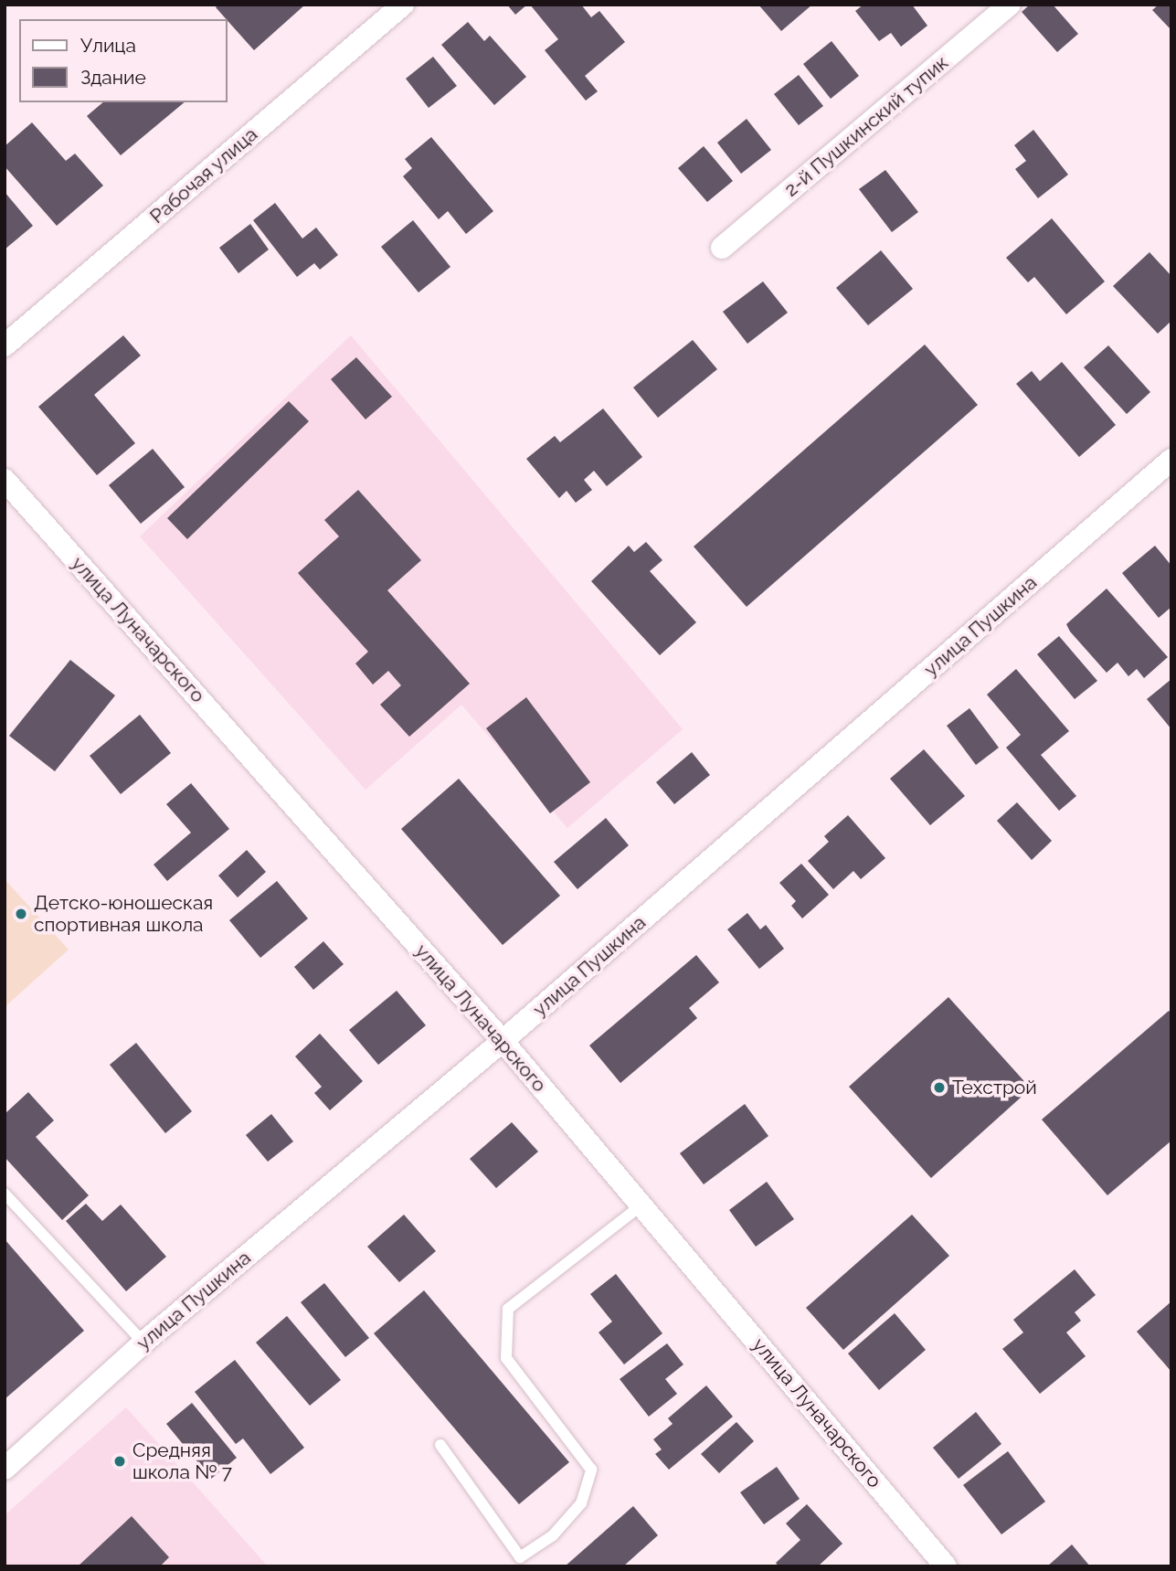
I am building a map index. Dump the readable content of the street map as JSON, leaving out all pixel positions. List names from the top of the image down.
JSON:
{
  "streets": {
    "street": [
      "2-й Пушкинский тупик",
      "Рабочая улица",
      "улица Пушкина",
      "улица Луначарского"
    ]
  },
  "crossings": [
    ["улица Пушкина", "улица Луначарского"]
  ],
  "places": ["Детско-юношеская спортивная школа", "Техстрой", "Средняя школа № 7"],
  "legend": ["Улица", "Здание"]
}
